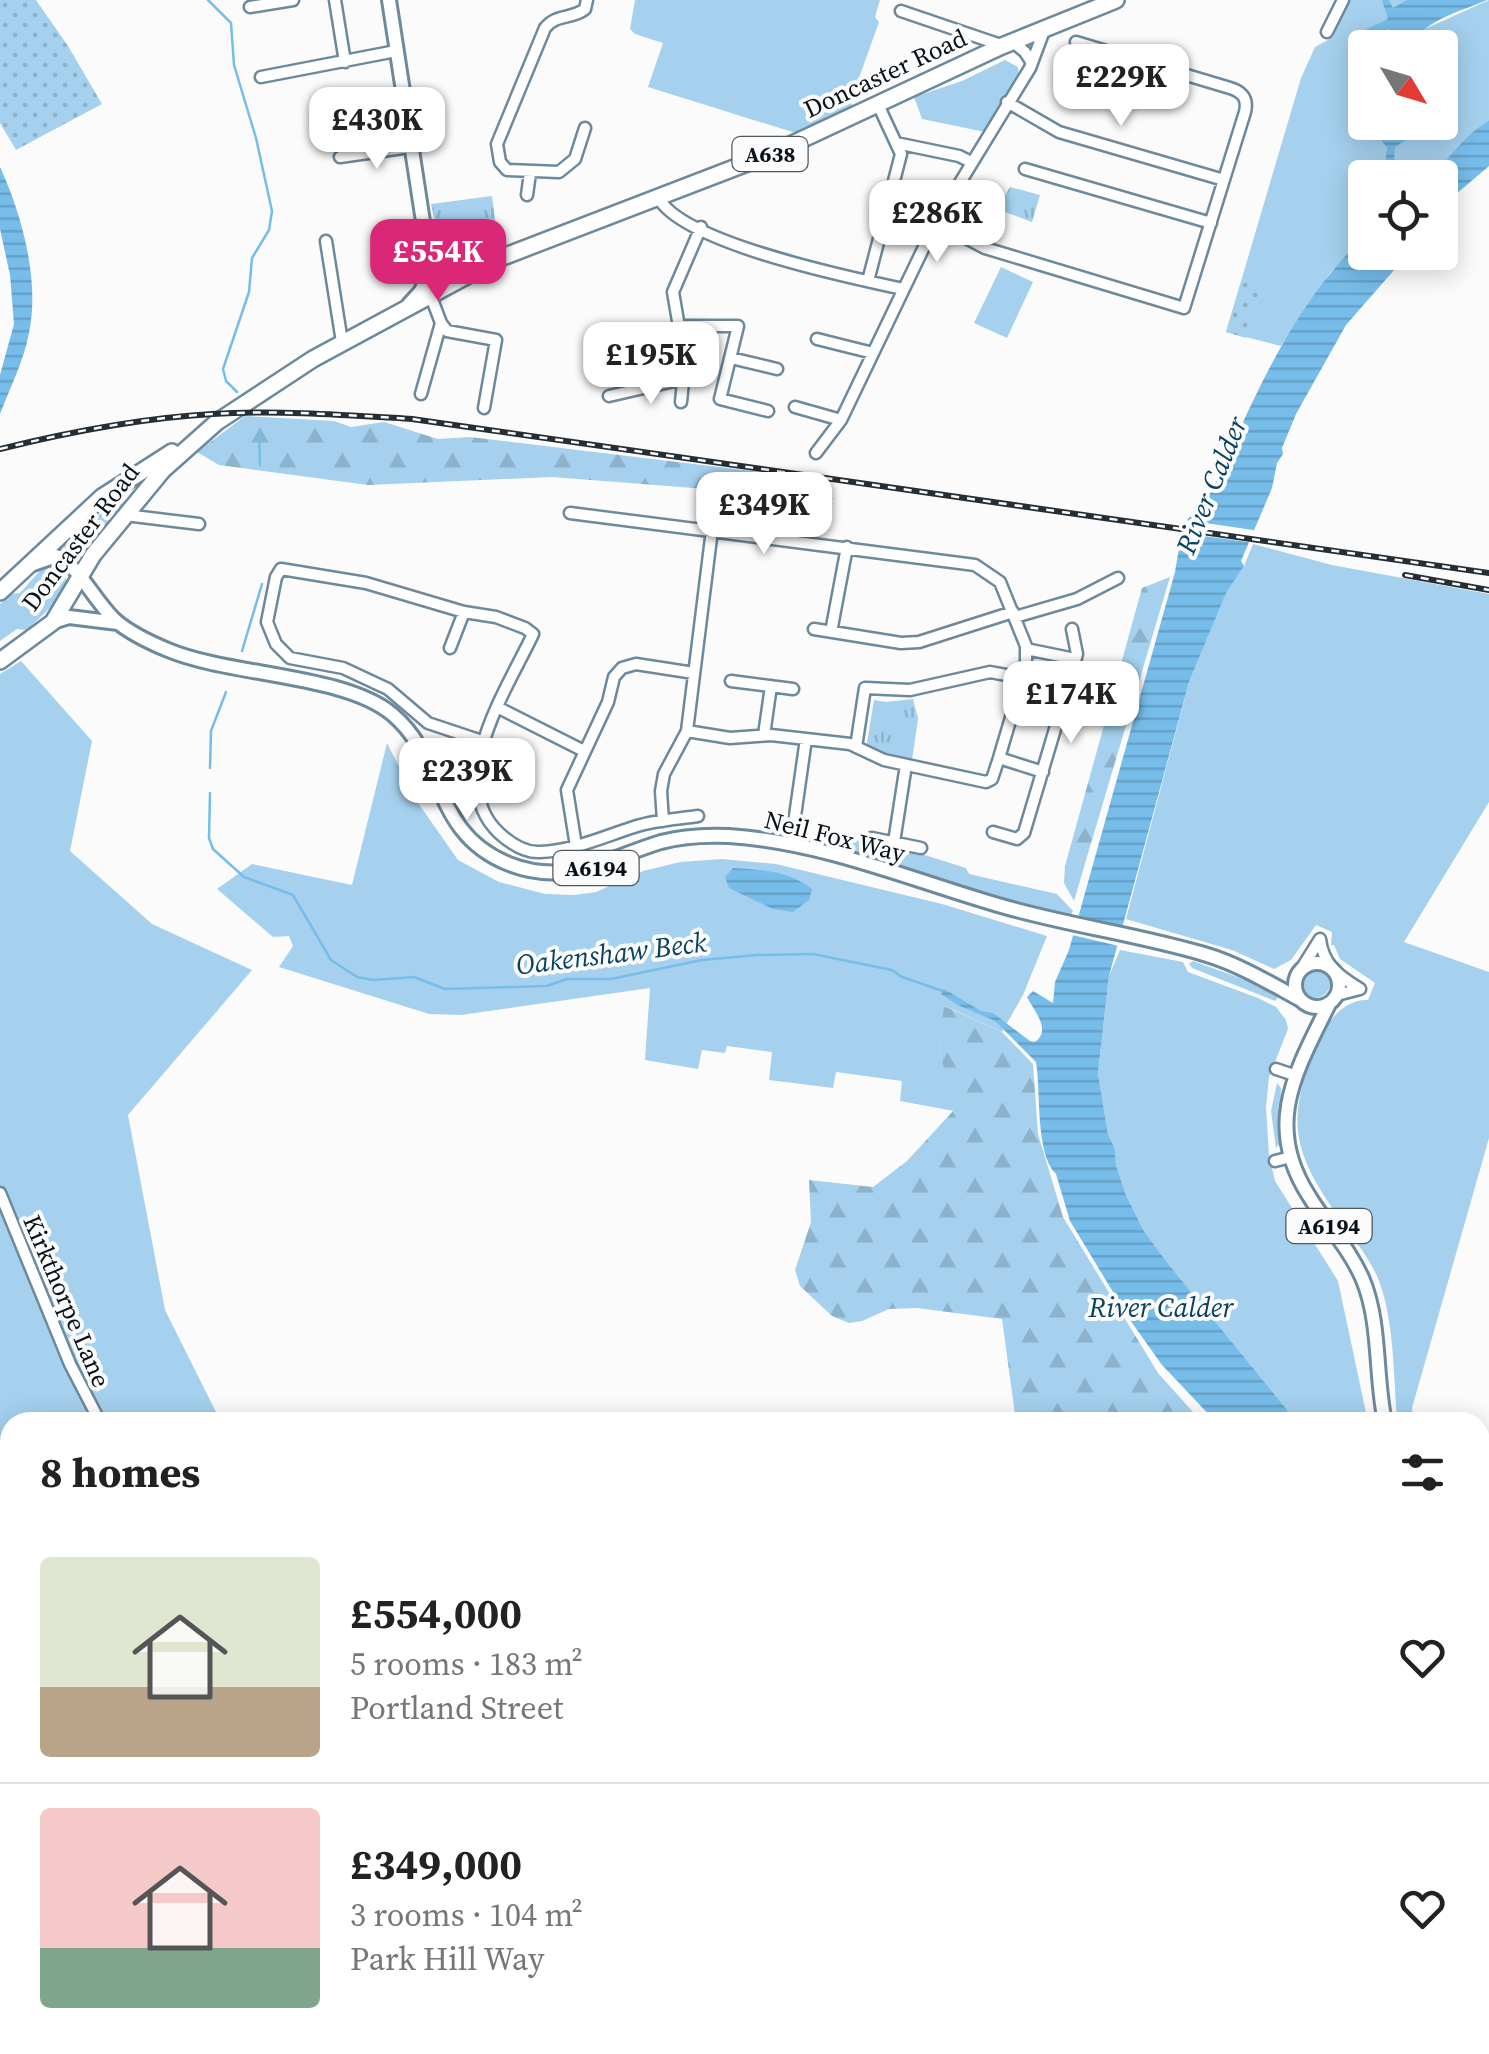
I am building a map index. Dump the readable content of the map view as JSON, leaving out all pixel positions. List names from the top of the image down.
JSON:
{
  "streets": {
    "highway": ["Doncaster Road", "A638"],
    "main road": ["Neil Fox Way", "A6194"],
    "street": ["Kirkthorpe Lane"]
  },
  "crossings": [
    ["Doncaster Road", "Neil Fox Way"],
    ["Neil Fox Way", "A6194"]
  ],
  "water": ["River Calder", "Oakenshaw Beck"],
  "north": "bottom right",
  "page": {
    "price": [
      "£229K",
      "£430K",
      "£286K",
      "£554K",
      "£195K",
      "£349K",
      "£174K",
      "£239K"
    ],
    "heading": "8 homes",
    "list": [
      {
        "name": "£554,000",
        "note": "5 rooms · 183 m² · Portland Street"
      },
      {
        "name": "£349,000",
        "note": "3 rooms · 104 m² · Park Hill Way"
      }
    ]
  }
}
